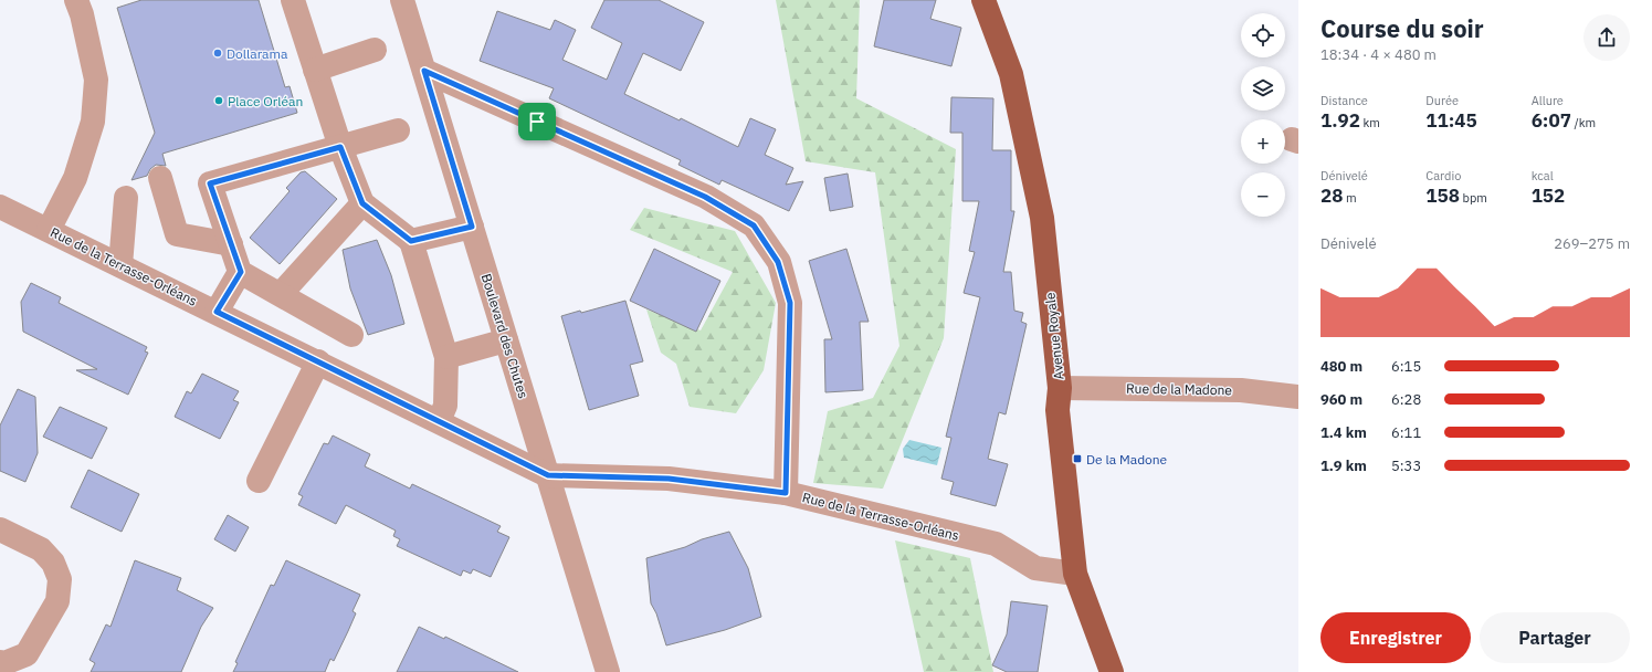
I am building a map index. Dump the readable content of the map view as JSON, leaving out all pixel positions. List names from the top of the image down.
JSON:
{
  "streets": {
    "main road": ["Avenue Royale"],
    "street": ["Rue de la Terrasse-Orléans", "Boulevard des Chutes", "Rue de la Madone"]
  },
  "crossings": [
    ["Rue de la Terrasse-Orléans", "Boulevard des Chutes"],
    ["Rue de la Terrasse-Orléans", "Avenue Royale"],
    ["Avenue Royale", "Rue de la Madone"]
  ],
  "places": {
    "other": ["Dollarama", "Place Orléan"],
    "transit": ["De la Madone"]
  },
  "page": {
    "heading": ["Course du soir", "18:34 · 4 × 480 m"],
    "map_buttons": ["+", "−"],
    "stats": [
      ["Distance", "1.92 km"],
      ["Durée", "11:45"],
      ["Allure", "6:07 /km"],
      ["Dénivelé", "28 m"],
      ["Cardio", "158 bpm"],
      ["kcal", "152"]
    ],
    "chart": ["Dénivelé", "269–275 m"],
    "list": [
      {
        "name": "480 m",
        "note": "6:15"
      },
      {
        "name": "960 m",
        "note": "6:28"
      },
      {
        "name": "1.4 km",
        "note": "6:11"
      },
      {
        "name": "1.9 km",
        "note": "5:33"
      }
    ],
    "buttons": ["Enregistrer", "Partager"]
  }
}
